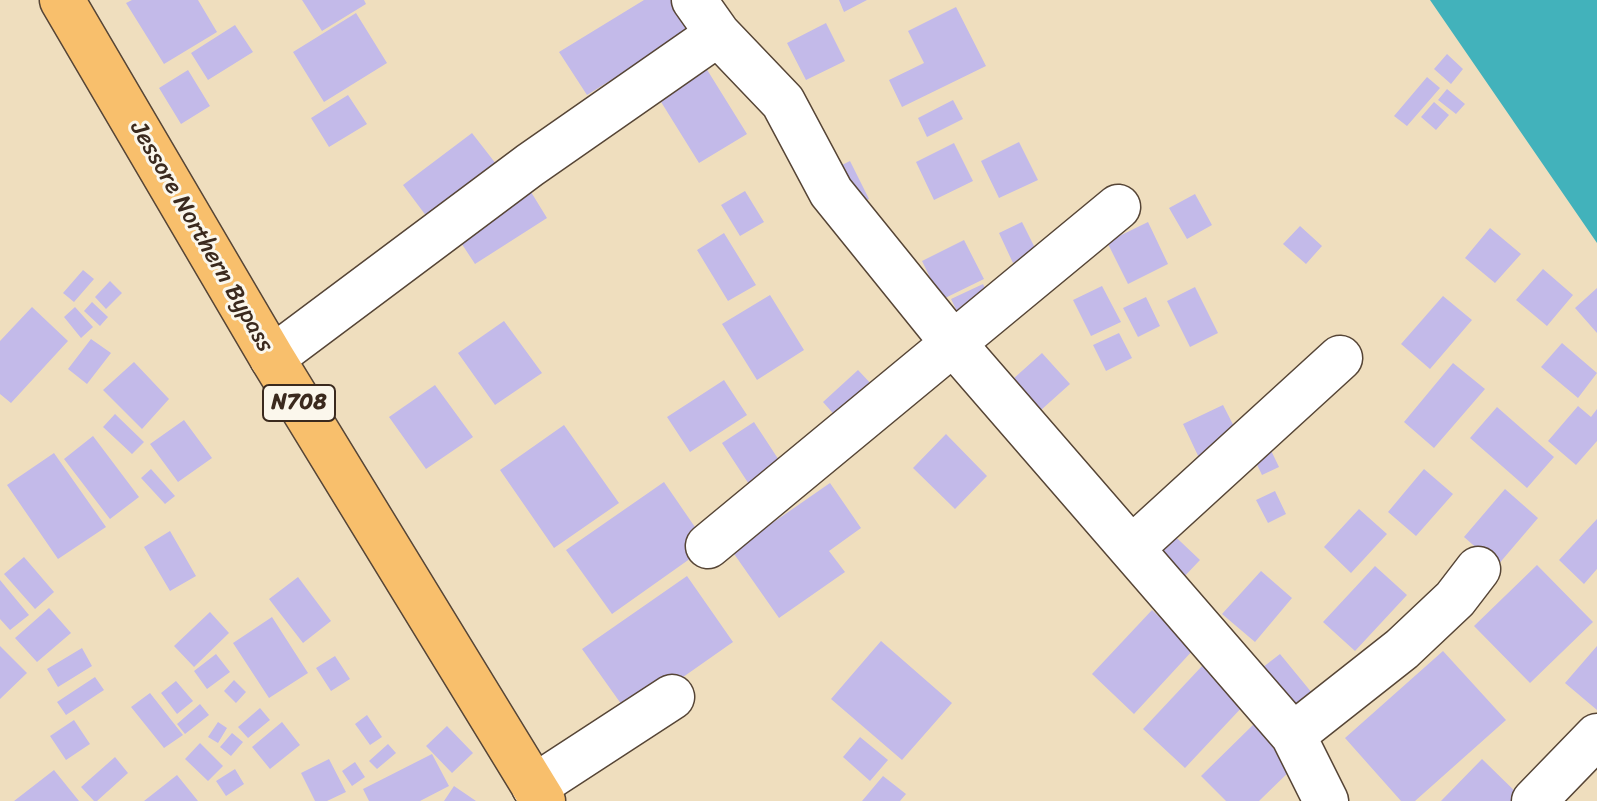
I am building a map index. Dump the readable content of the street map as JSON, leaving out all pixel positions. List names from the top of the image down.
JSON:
{
  "streets": {
    "highway": ["Jessore Northern Bypass", "N708"]
  }
}
